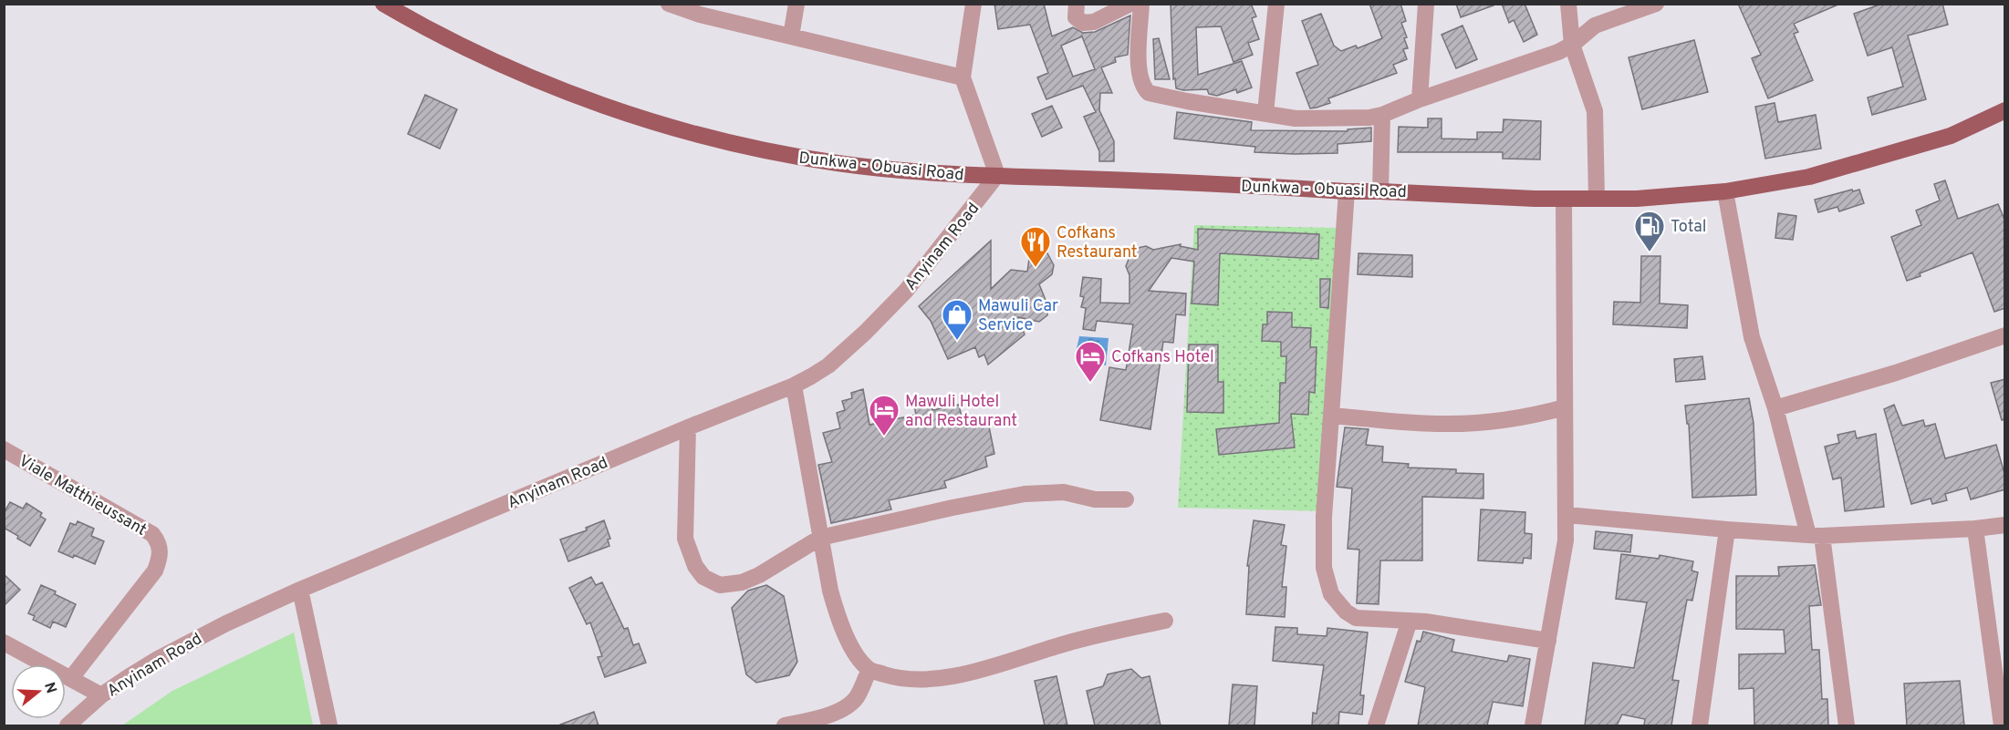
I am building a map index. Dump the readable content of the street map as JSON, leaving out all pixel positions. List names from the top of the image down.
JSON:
{
  "streets": {
    "main road": ["Dunkwa - Obuasi Road"],
    "street": ["Anyinam Road", "Viale Matthieussant"]
  },
  "crossings": [
    ["Dunkwa - Obuasi Road", "Anyinam Road"]
  ],
  "places": {
    "fuel station": ["Total"],
    "restaurant": ["Cofkans Restaurant"],
    "shop": ["Mawuli Car Service"],
    "hotel": ["Cofkans Hotel", "Mawuli Hotel and Restaurant"]
  },
  "north": "right"
}
